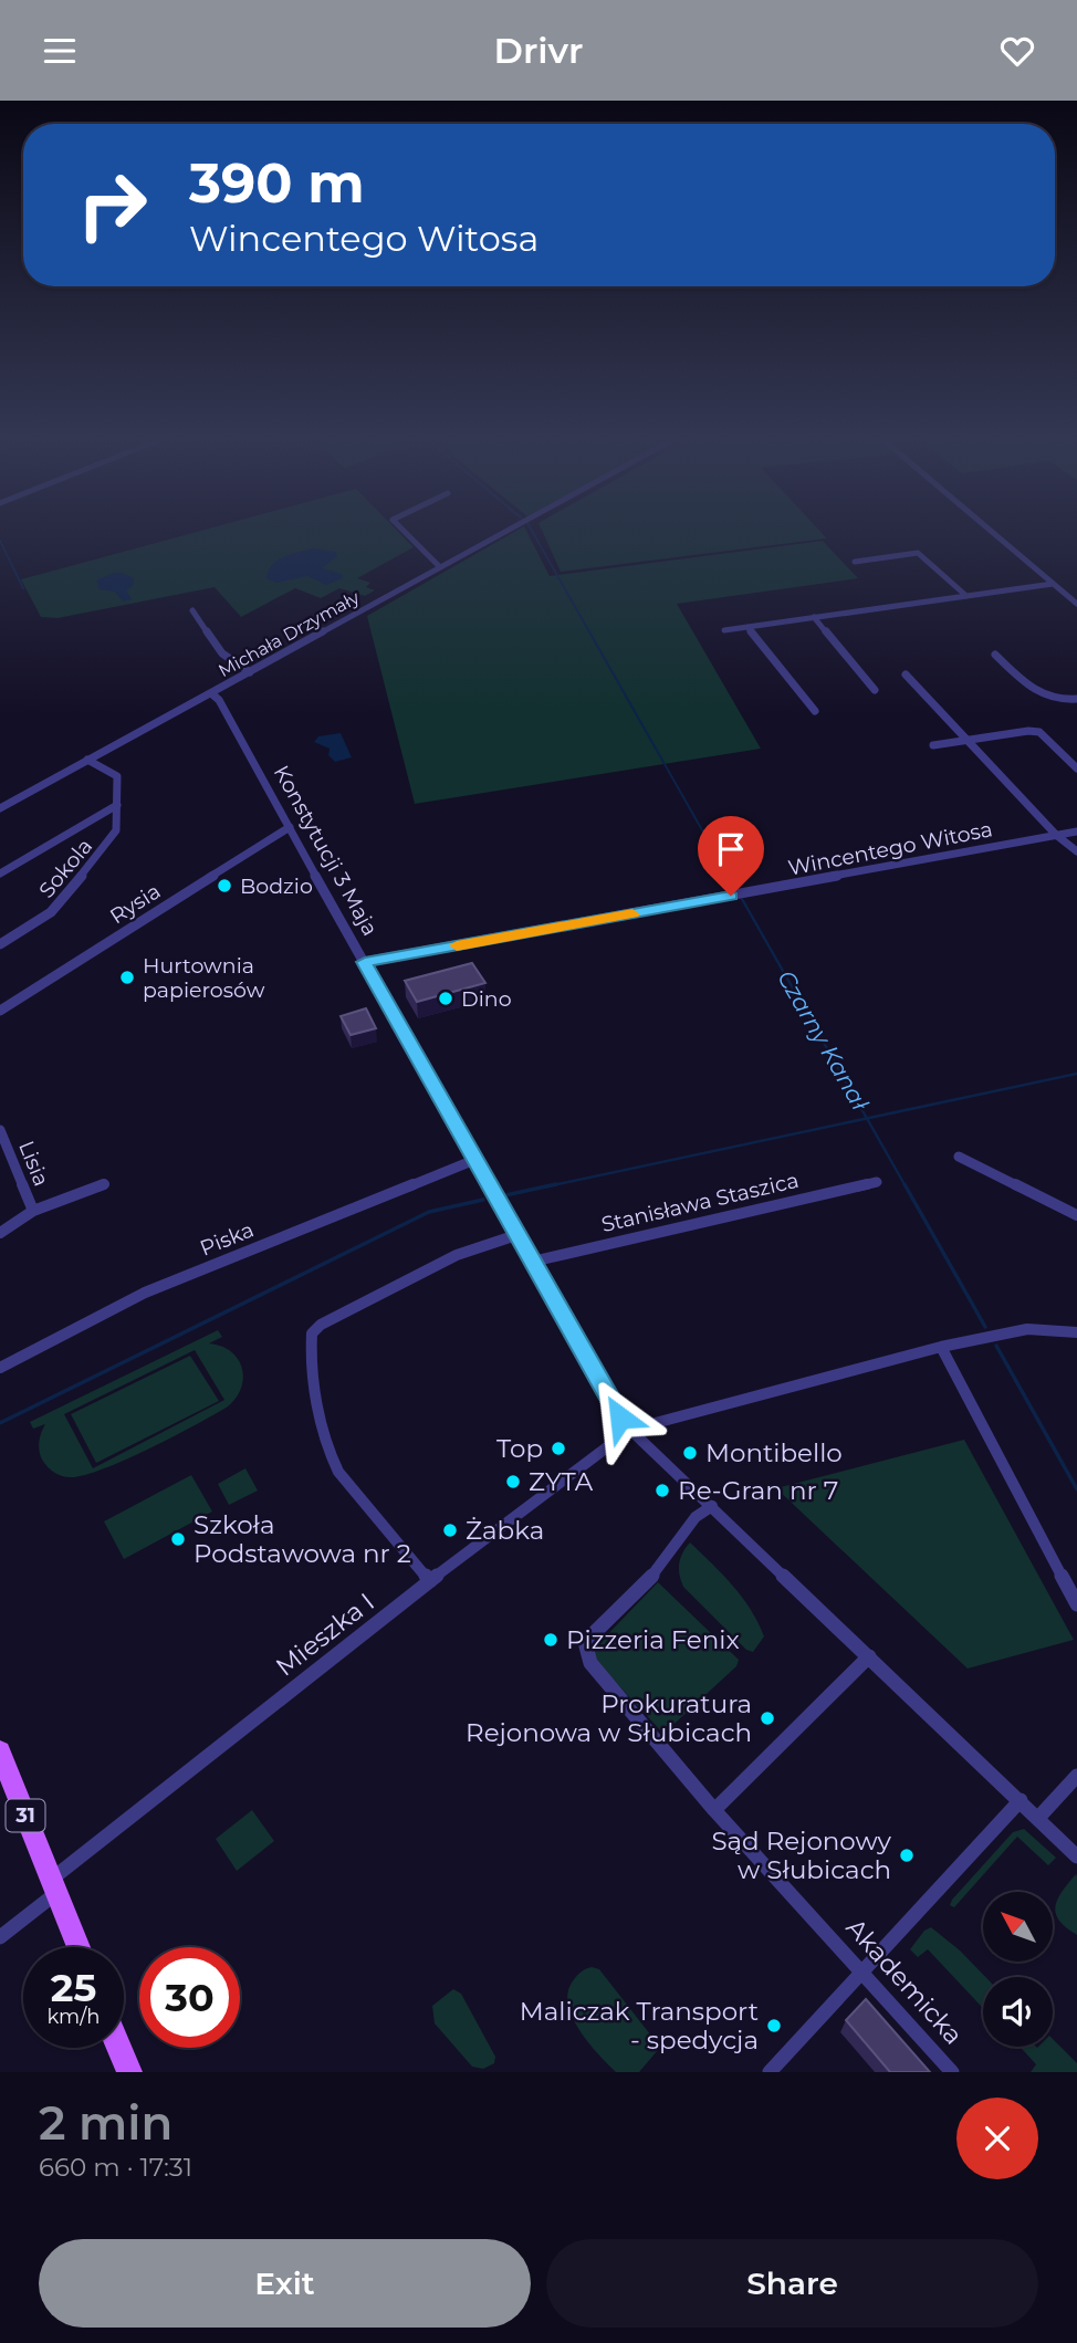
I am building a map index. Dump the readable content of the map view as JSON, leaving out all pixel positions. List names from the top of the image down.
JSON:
{
  "streets": {
    "main road": ["31"],
    "street": [
      "Michała Drzymały",
      "Wincentego Witosa",
      "Konstytucji 3 Maja",
      "Sokola",
      "Rysia",
      "Lisia",
      "Stanisława Staszica",
      "Piska",
      "Mieszka I",
      "Akademicka"
    ]
  },
  "crossings": [
    ["Michała Drzymały", "Konstytucji 3 Maja"],
    ["Michała Drzymały", "Sokola"],
    ["Wincentego Witosa", "Konstytucji 3 Maja"],
    ["Konstytucji 3 Maja", "Rysia"],
    ["Konstytucji 3 Maja", "Stanisława Staszica"],
    ["Konstytucji 3 Maja", "Piska"],
    ["Konstytucji 3 Maja", "Mieszka I"],
    ["Konstytucji 3 Maja", "Akademicka"],
    ["Mieszka I", "31"]
  ],
  "water": ["Czarny Kanał"],
  "places": [
    "Bodzio",
    "Hurtownia papierosów",
    "Dino",
    "Top",
    "Montibello",
    "ZYTA",
    "Re-Gran nr 7",
    "Żabka",
    "Szkoła Podstawowa nr 2",
    "Pizzeria Fenix",
    "Prokuratura Rejonowa w Słubicach",
    "Sąd Rejonowy w Słubicach",
    "Maliczak Transport - spedycja"
  ],
  "north": "top left",
  "page": {
    "header": "Drivr",
    "turn": ["390 m", "Wincentego Witosa"],
    "speed": "25 km/h",
    "limit": "30",
    "heading": ["2 min", "660 m · 17:31"],
    "buttons": ["Exit", "Share"]
  }
}
